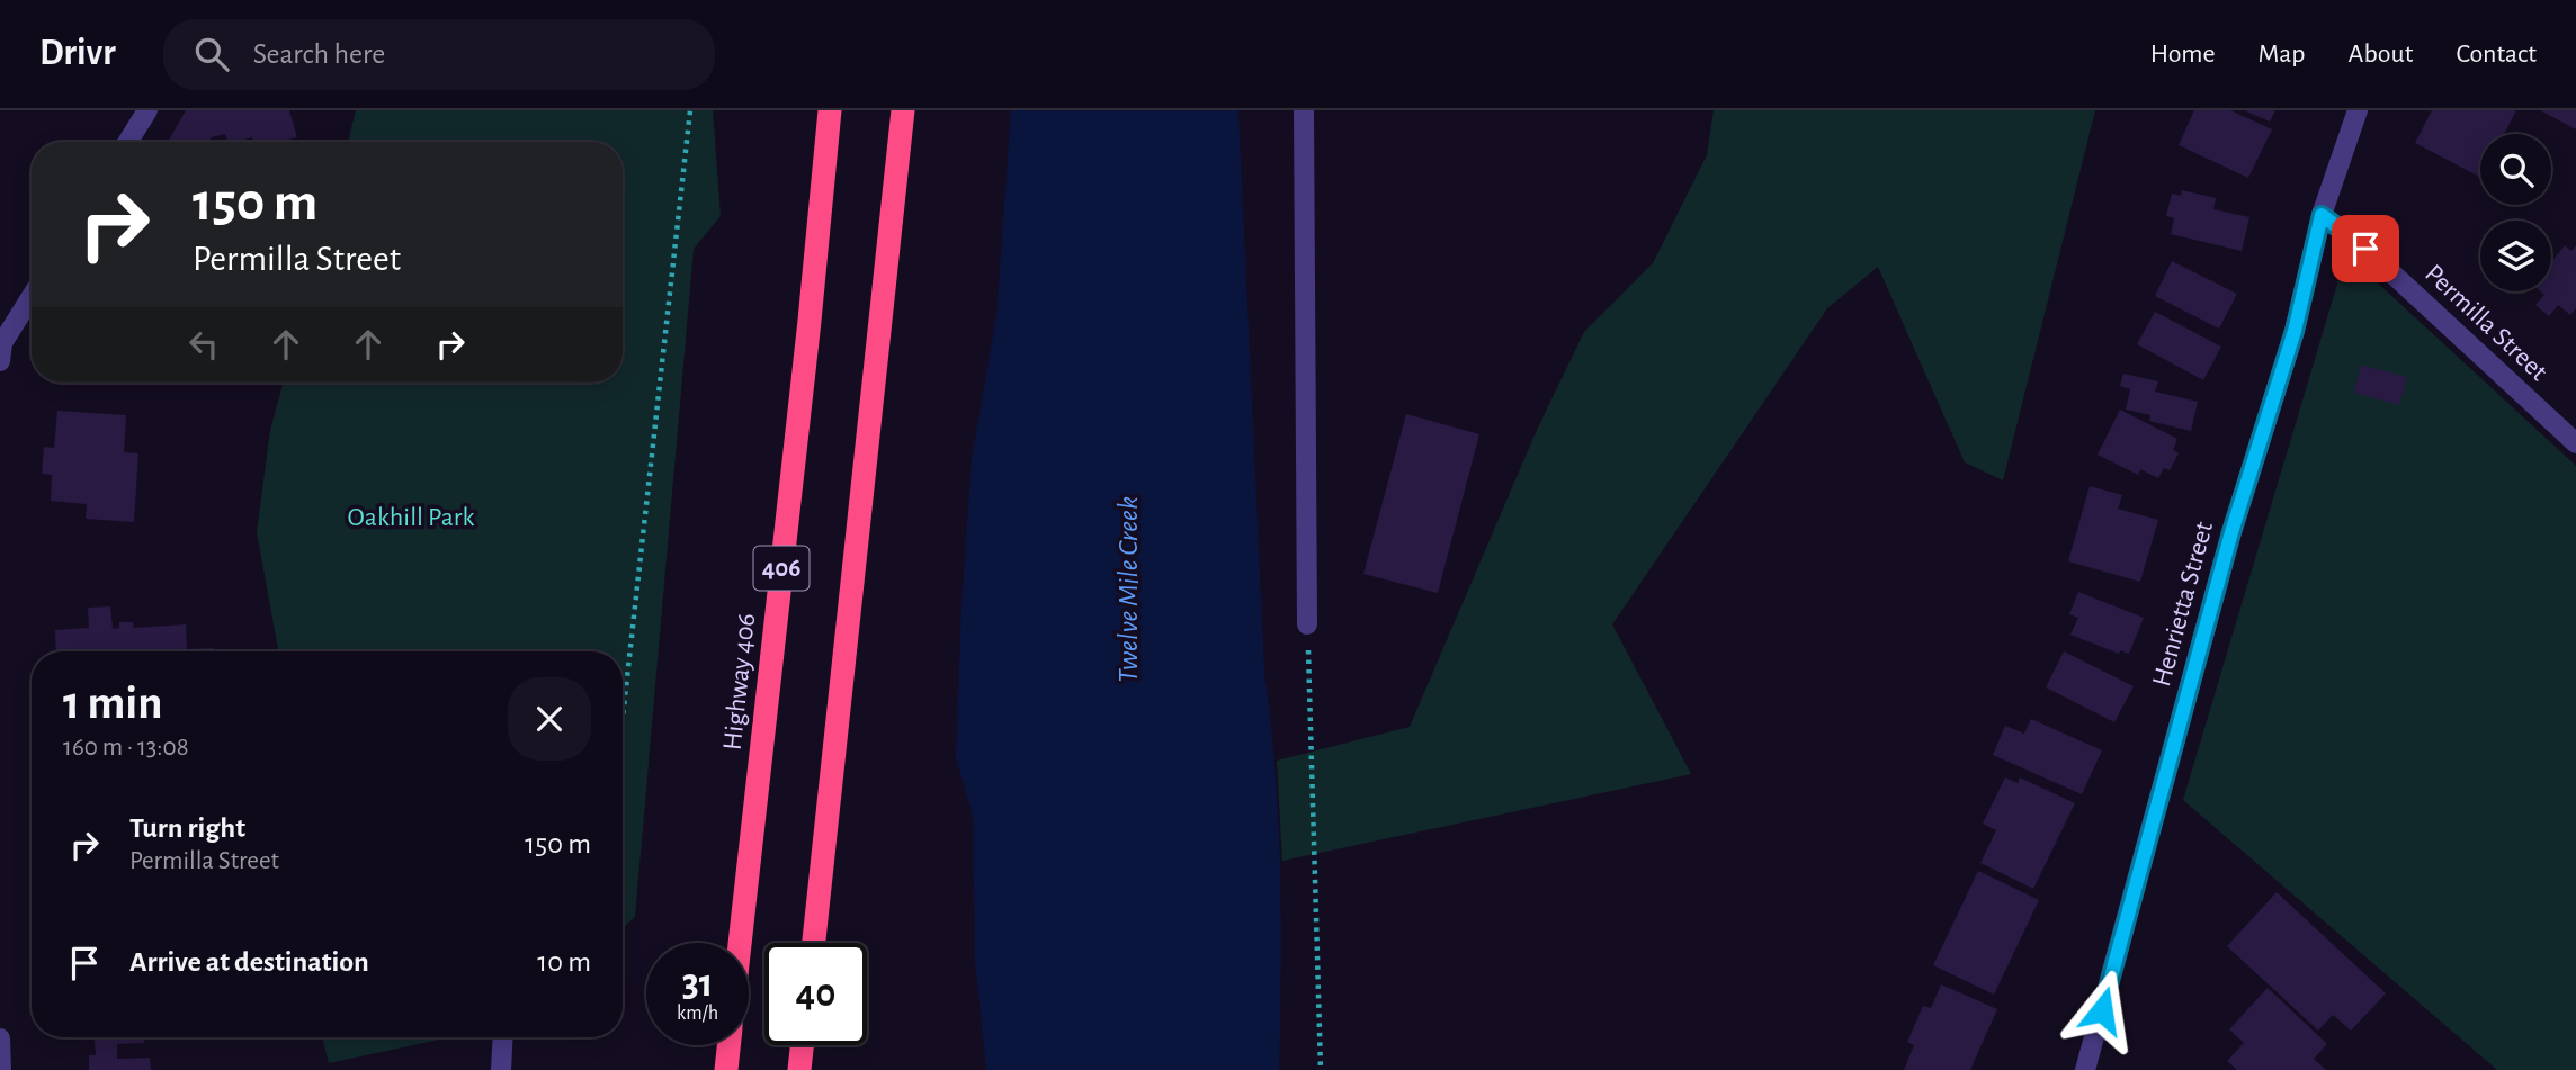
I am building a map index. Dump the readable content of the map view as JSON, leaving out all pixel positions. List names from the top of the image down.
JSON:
{
  "streets": {
    "highway": ["406", "Highway 406"],
    "street": ["Permilla Street", "Henrietta Street"]
  },
  "crossings": [
    ["Permilla Street", "Henrietta Street"]
  ],
  "water": ["Twelve Mile Creek"],
  "parks": ["Oakhill Park"],
  "page": {
    "header": "Drivr",
    "search": "Search here",
    "nav": [
      "Home",
      "Map",
      "About",
      "Contact"
    ],
    "turn": ["150 m", "Permilla Street"],
    "heading": ["1 min", "160 m · 13:08"],
    "list": [
      {
        "name": "Turn right",
        "note": "Permilla Street",
        "value": "150 m"
      },
      {
        "name": "Arrive at destination",
        "value": "10 m"
      }
    ],
    "speed": "31 km/h",
    "limit": "40"
  }
}
